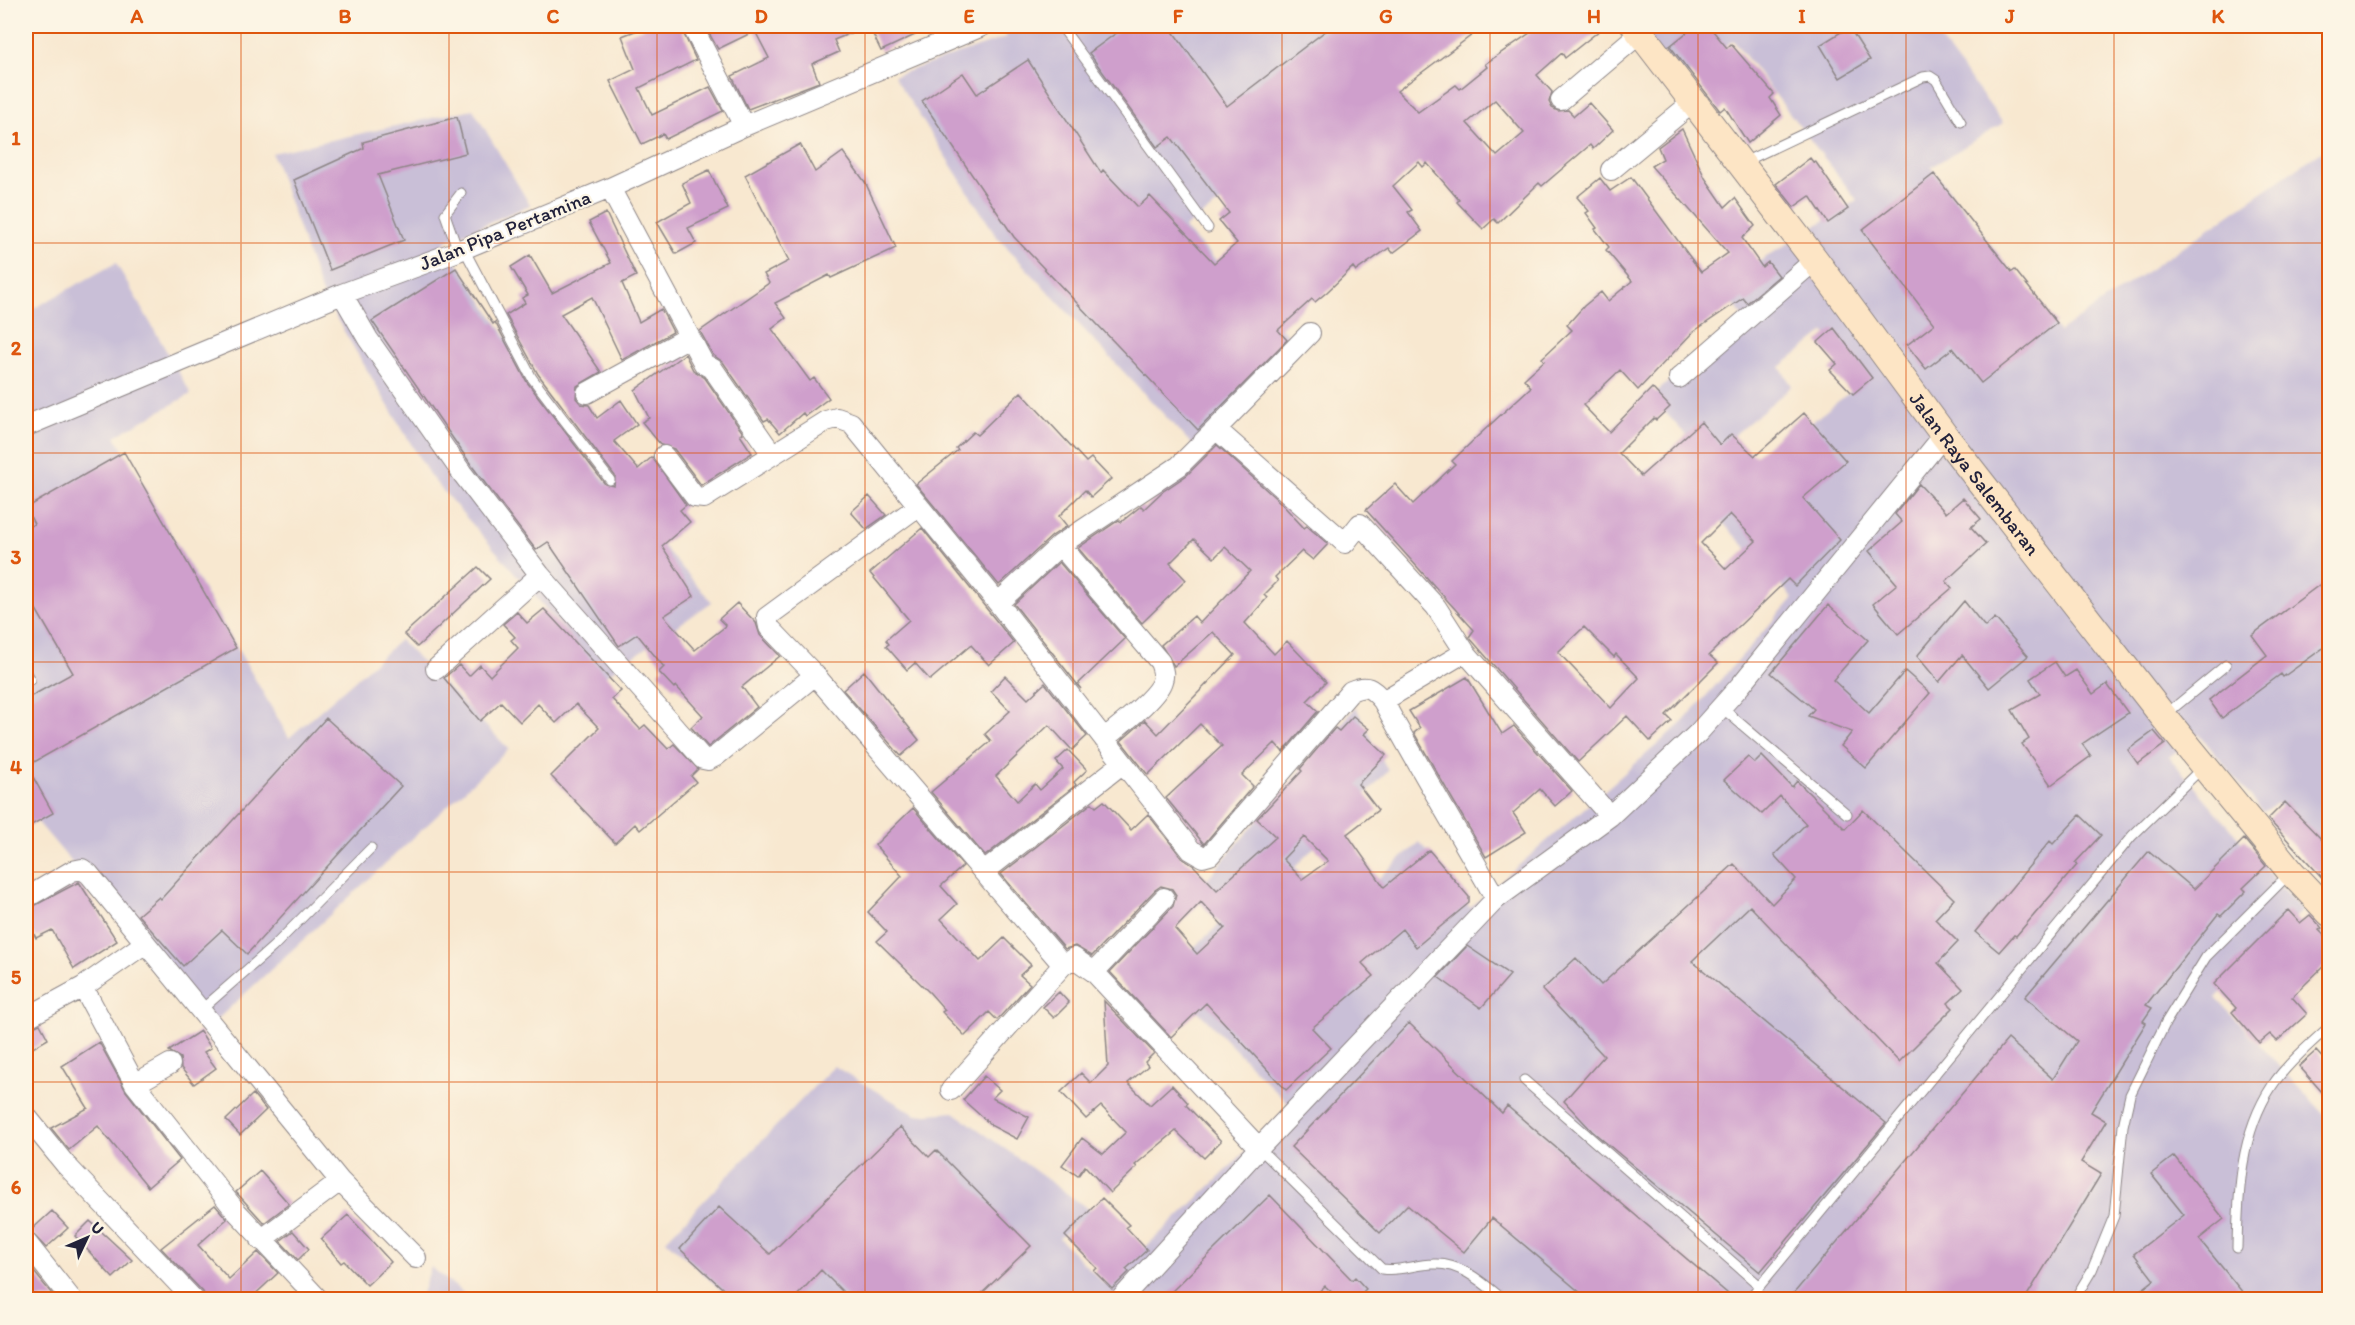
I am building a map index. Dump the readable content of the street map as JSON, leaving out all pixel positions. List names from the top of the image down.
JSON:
{
  "streets": {
    "main road": ["Jalan Raya Salembaran"],
    "street": ["Jalan Pipa Pertamina"]
  },
  "north": "top right",
  "grid": {
    "columns": [
      "A",
      "B",
      "C",
      "D",
      "E",
      "F",
      "G",
      "H",
      "I",
      "J",
      "K"
    ],
    "rows": [
      "1",
      "2",
      "3",
      "4",
      "5",
      "6"
    ]
  }
}
